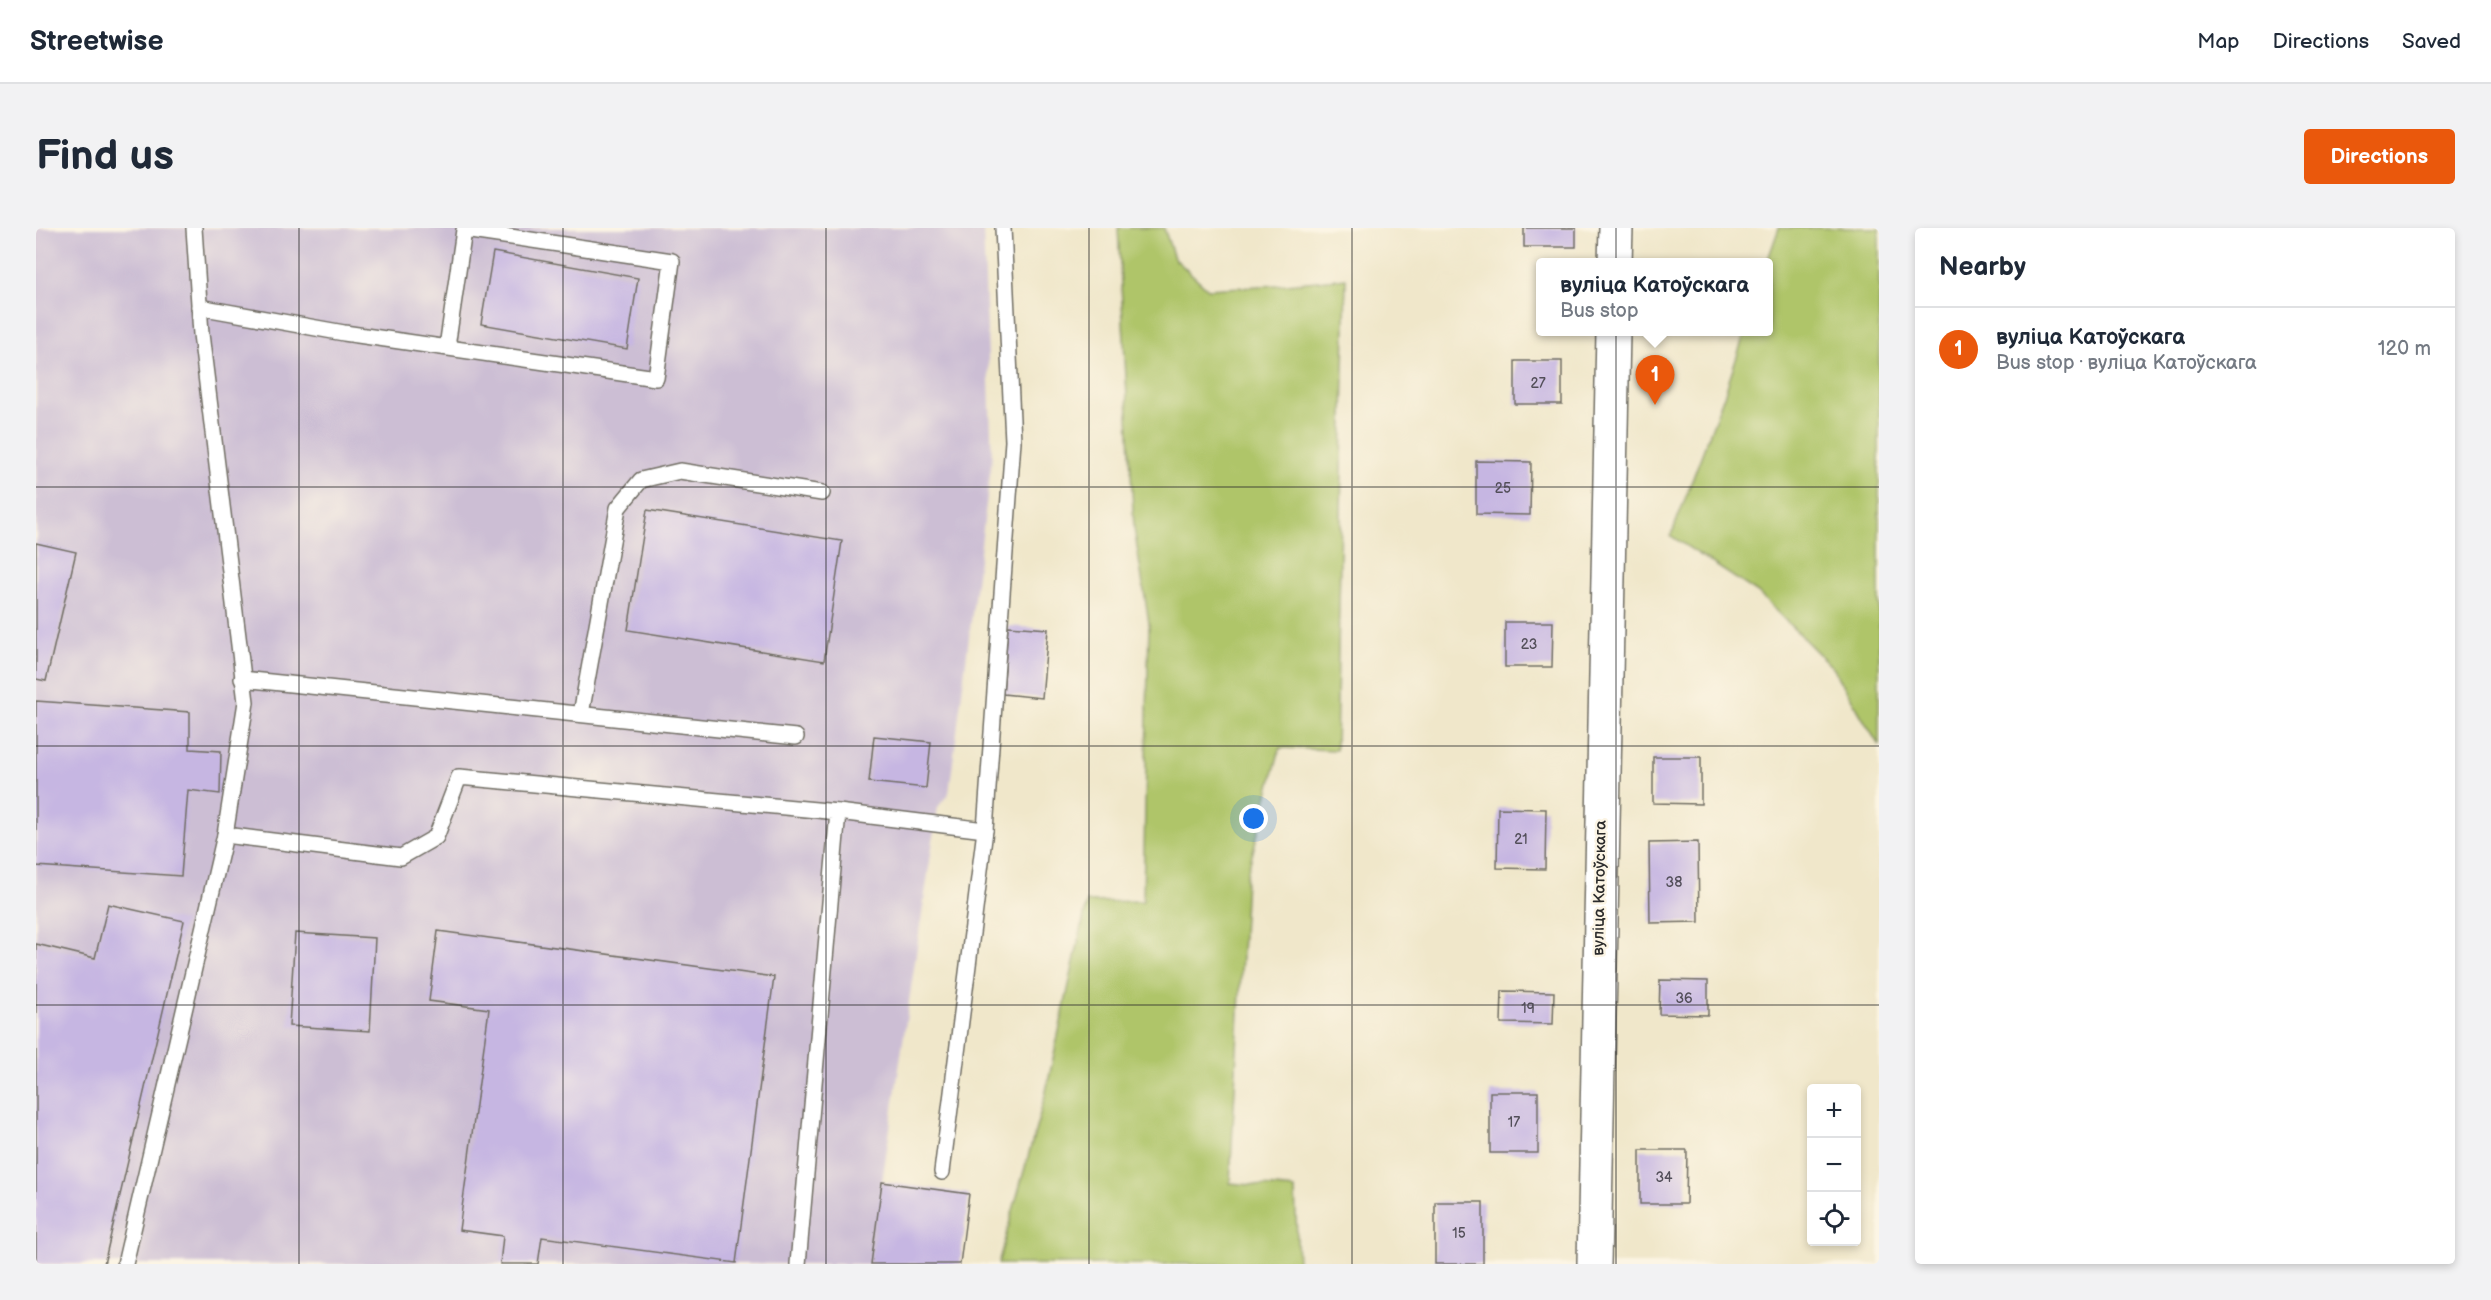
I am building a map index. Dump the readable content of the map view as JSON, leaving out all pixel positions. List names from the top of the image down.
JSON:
{
  "streets": {
    "main road": ["вуліца Катоўскага"]
  },
  "house_numbers": [
    "27",
    "25",
    "23",
    "21",
    "38",
    "36",
    "19",
    "17",
    "34",
    "15"
  ],
  "page": {
    "header": "Streetwise",
    "nav": ["Map", "Directions", "Saved"],
    "buttons": "Directions",
    "title": "Find us",
    "heading": "Nearby",
    "popup": ["вуліца Катоўскага", "Bus stop"],
    "list": [
      {
        "mark": "1",
        "name": "вуліца Катоўскага",
        "note": "Bus stop · вуліца Катоўскага",
        "value": "120 m"
      }
    ],
    "pins": "1",
    "map_buttons": ["+", "−"]
  }
}
